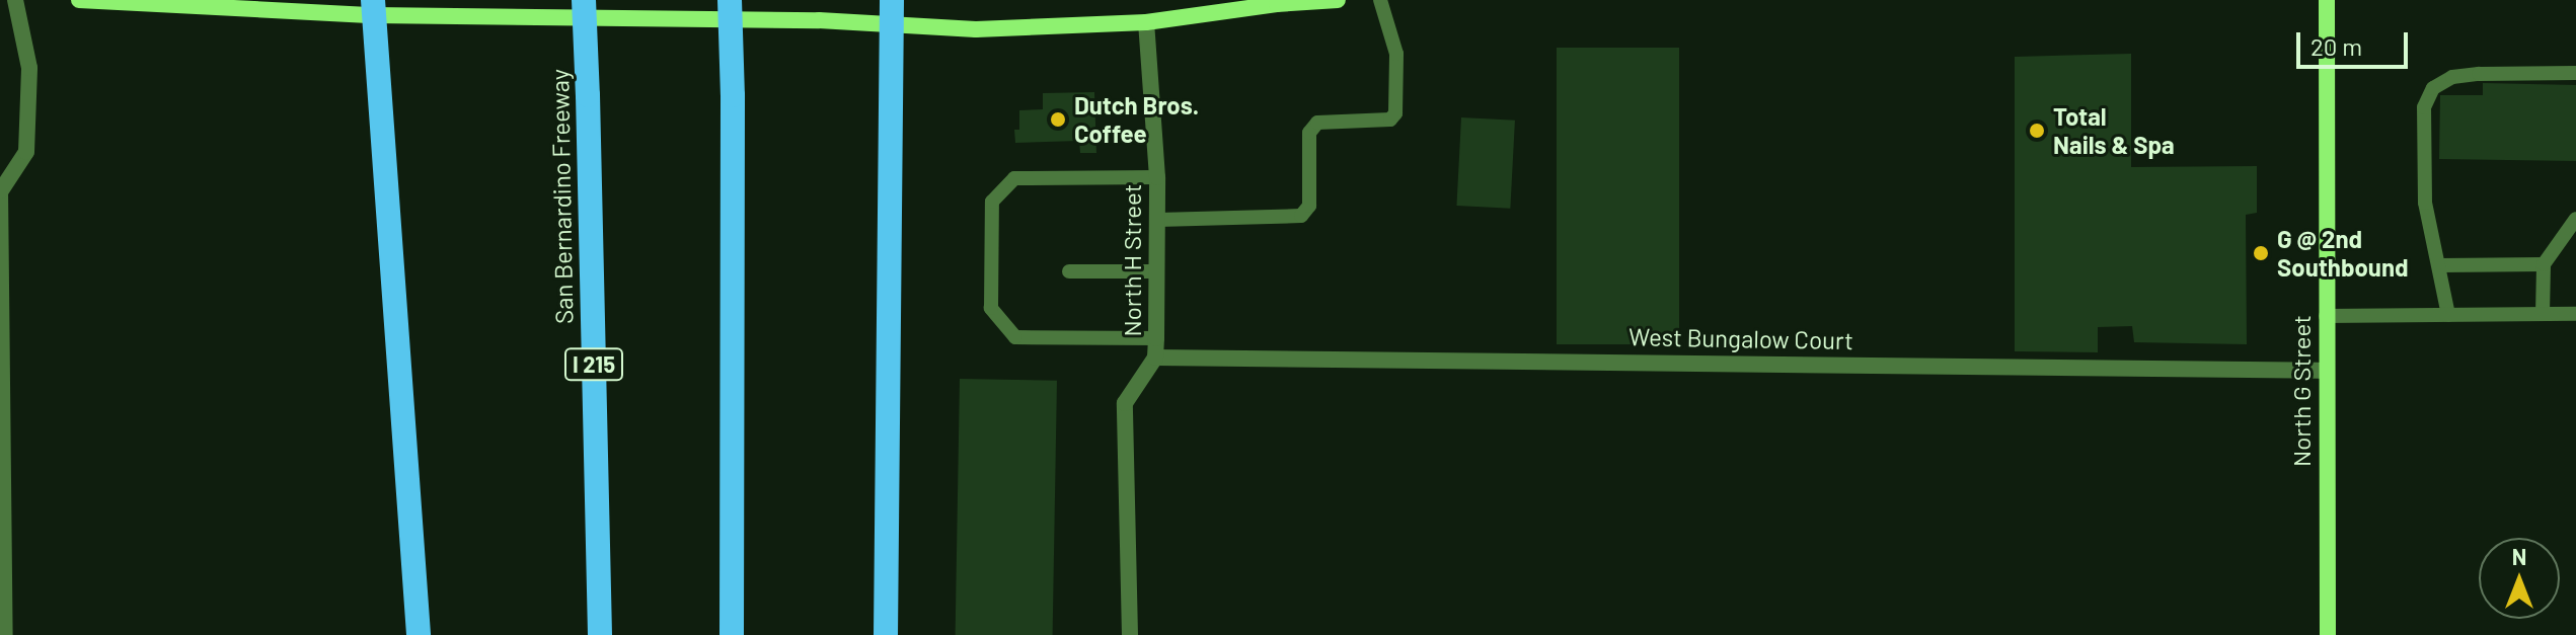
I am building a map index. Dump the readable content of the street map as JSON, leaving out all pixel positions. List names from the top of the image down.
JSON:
{
  "streets": {
    "highway": ["San Bernardino Freeway", "I 215"],
    "main road": ["North G Street"],
    "street": ["North H Street", "West Bungalow Court"]
  },
  "crossings": [
    ["North H Street", "West Bungalow Court"],
    ["West Bungalow Court", "North G Street"]
  ],
  "places": ["Dutch Bros. Coffee", "Total Nails & Spa", "G @ 2nd Southbound"],
  "scale_bar": "20 m",
  "north": "top"
}
